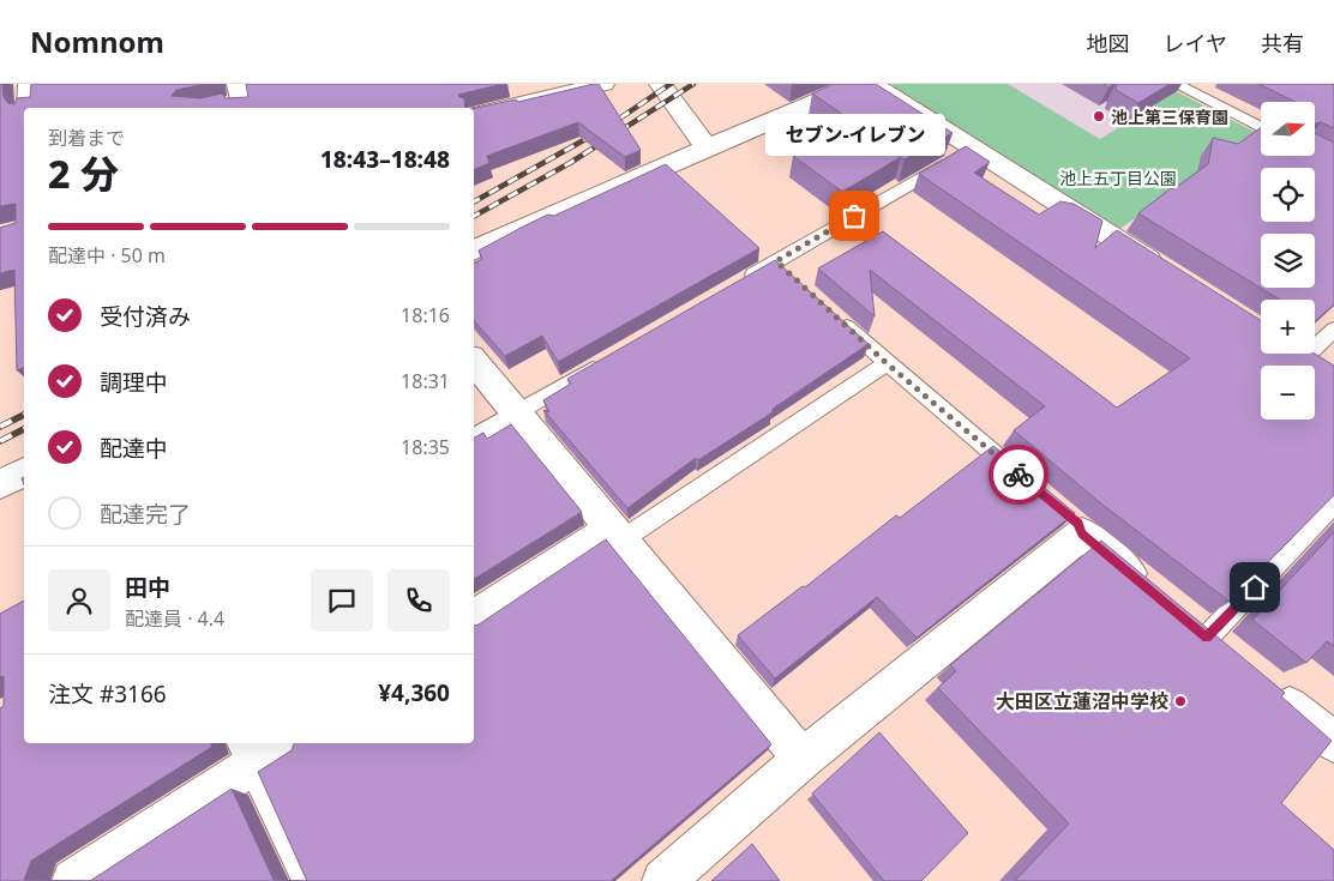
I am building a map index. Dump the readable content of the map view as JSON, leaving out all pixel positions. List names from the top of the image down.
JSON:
{
  "parks": ["池上五丁目公園"],
  "places": ["池上第三保育園", "セブン-イレブン", "大田区立蓮沼中学校"],
  "north": "right",
  "page": {
    "header": "Nomnom",
    "nav": ["地図", "レイヤ", "共有"],
    "map_buttons": ["+", "−"],
    "heading": ["2 分", "到着まで", "18:43–18:48"],
    "panel": [
      "田中",
      "配達員 · 4.4",
      "注文 #3166",
      "¥4,360"
    ],
    "bubble": "セブン-イレブン",
    "bar": "配達中 · 50 m",
    "list": [
      ["受付済み", "18:16"],
      ["調理中", "18:31"],
      ["配達中", "18:35"],
      "配達完了"
    ]
  }
}
